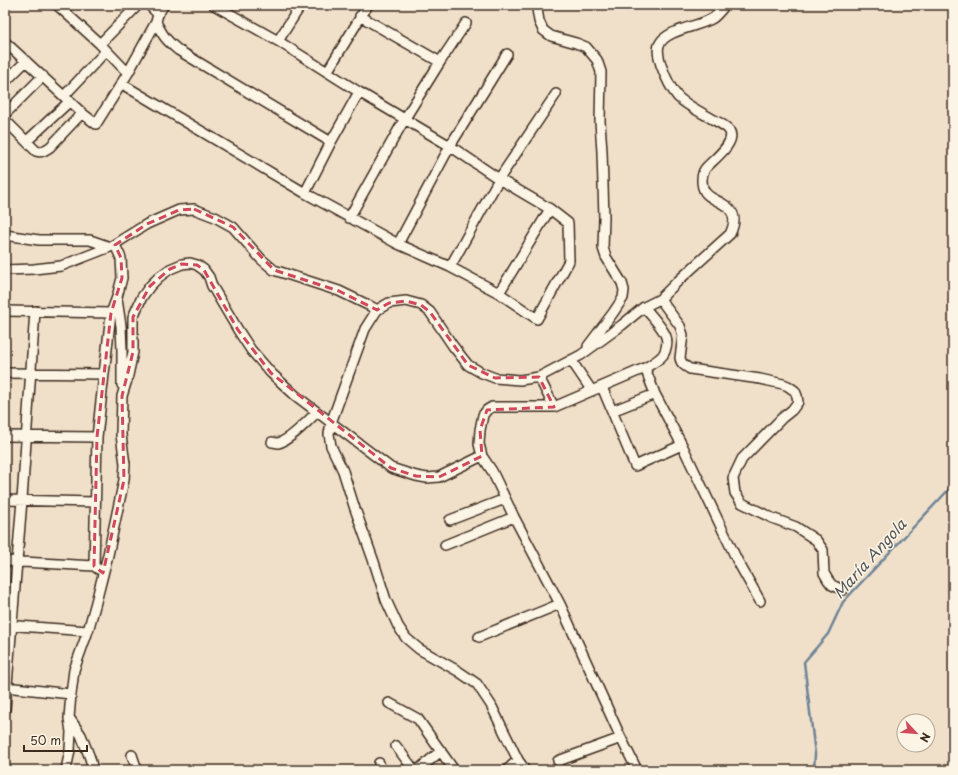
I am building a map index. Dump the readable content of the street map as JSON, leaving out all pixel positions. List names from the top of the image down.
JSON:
{
  "water": ["María Angola"],
  "scale_bar": "50 m",
  "north": "bottom right"
}
